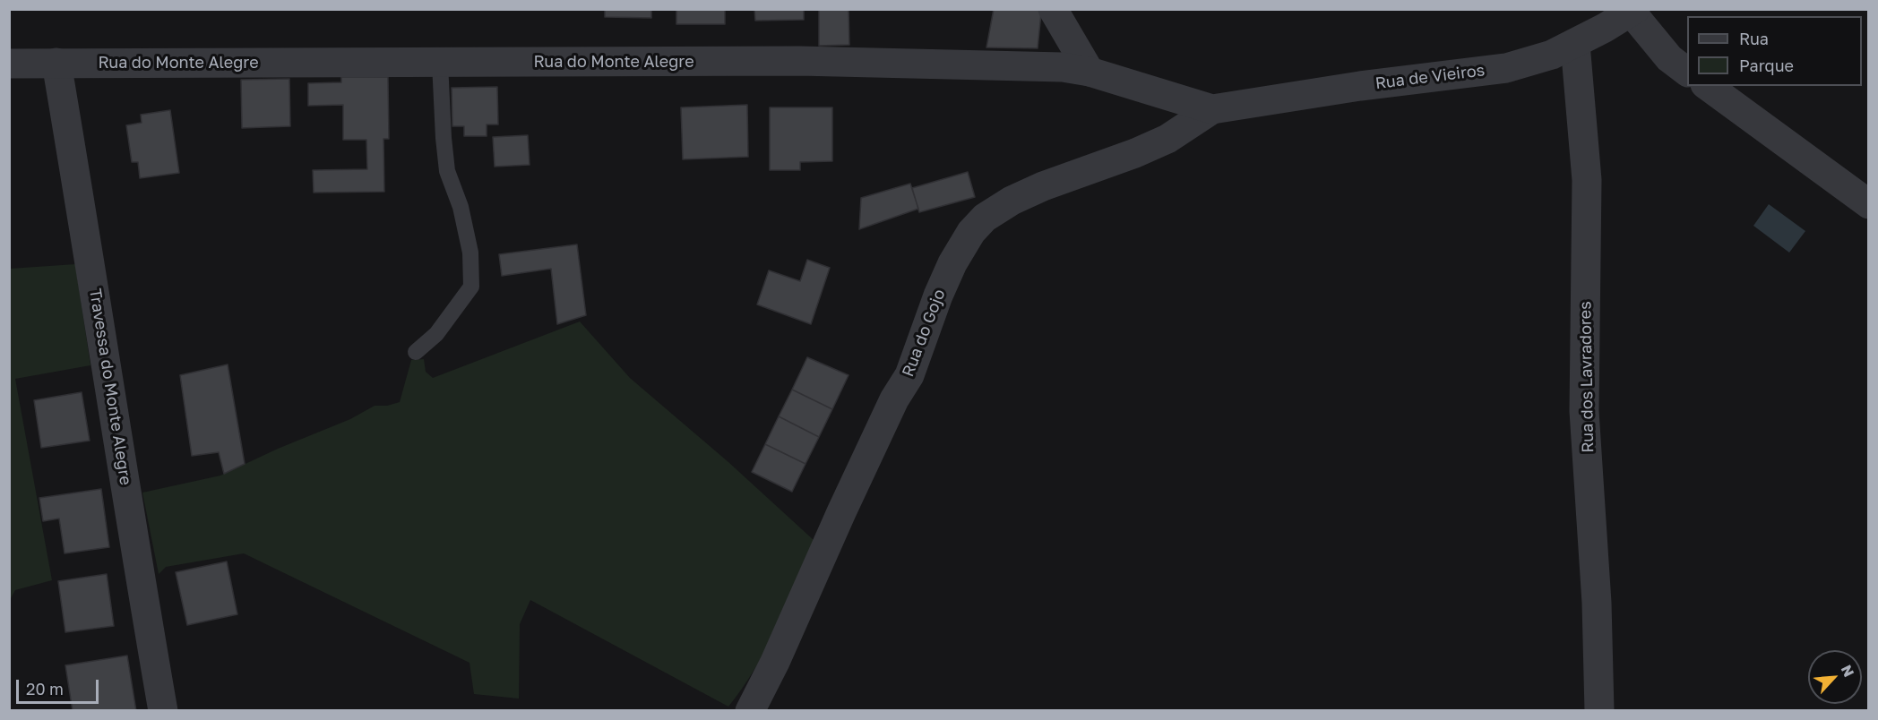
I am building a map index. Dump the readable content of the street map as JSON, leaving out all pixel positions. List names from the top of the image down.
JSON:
{
  "streets": {
    "street": [
      "Rua do Monte Alegre",
      "Rua de Vieiros",
      "Rua do Gojo",
      "Rua dos Lavradores",
      "Travessa do Monte Alegre"
    ]
  },
  "crossings": [
    ["Rua do Monte Alegre", "Rua de Vieiros"],
    ["Rua do Monte Alegre", "Rua do Gojo"],
    ["Rua do Monte Alegre", "Travessa do Monte Alegre"],
    ["Rua de Vieiros", "Rua do Gojo"],
    ["Rua de Vieiros", "Rua dos Lavradores"]
  ],
  "legend": ["Rua", "Parque"],
  "scale_bar": "20 m",
  "north": "top right"
}
